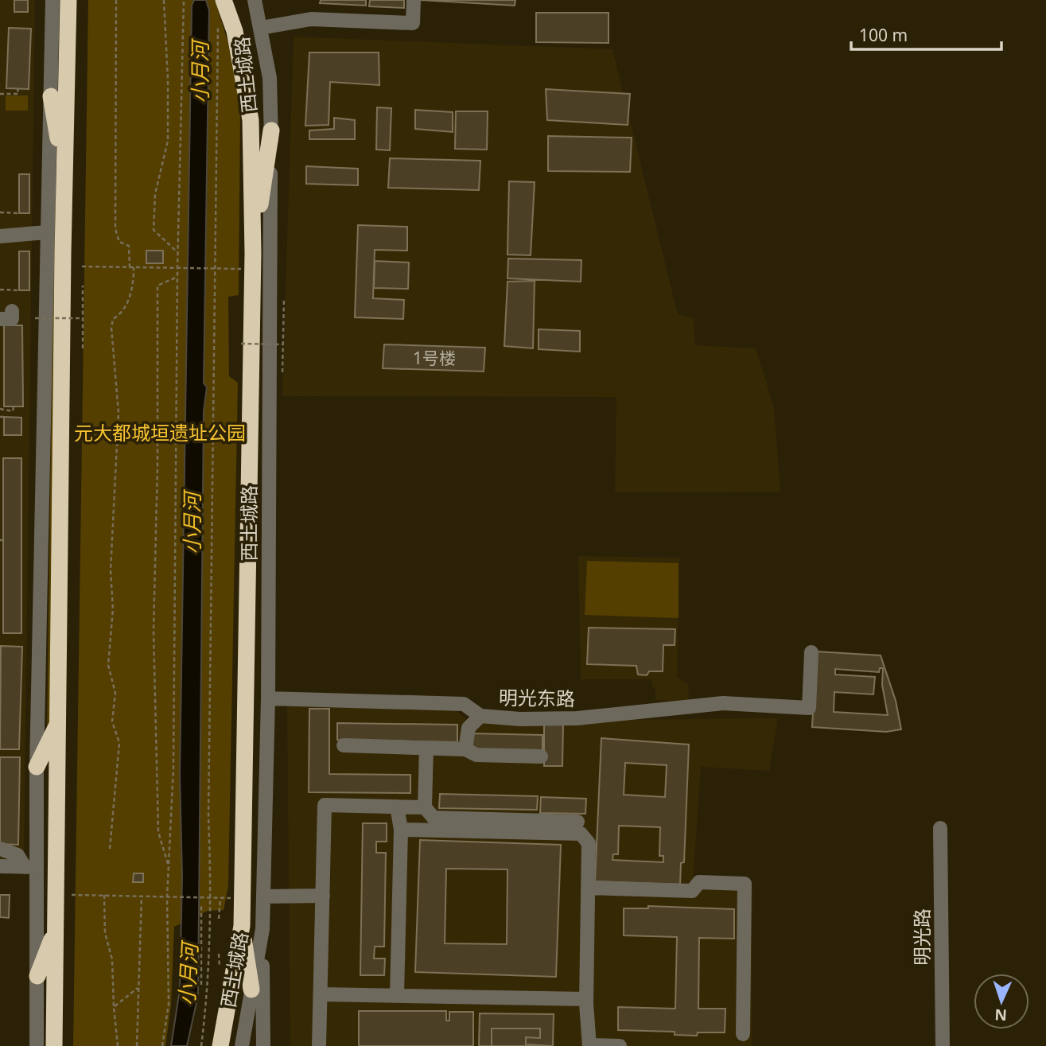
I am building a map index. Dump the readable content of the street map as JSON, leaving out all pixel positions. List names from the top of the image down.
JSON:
{
  "streets": {
    "street": ["西土城路", "明光东路", "明光路"]
  },
  "crossings": [
    ["西土城路", "明光东路"]
  ],
  "water": ["小月河"],
  "parks": ["元大都城垣遗址公园"],
  "house_numbers": ["1号楼"],
  "scale_bar": "100 m",
  "north": "bottom"
}
